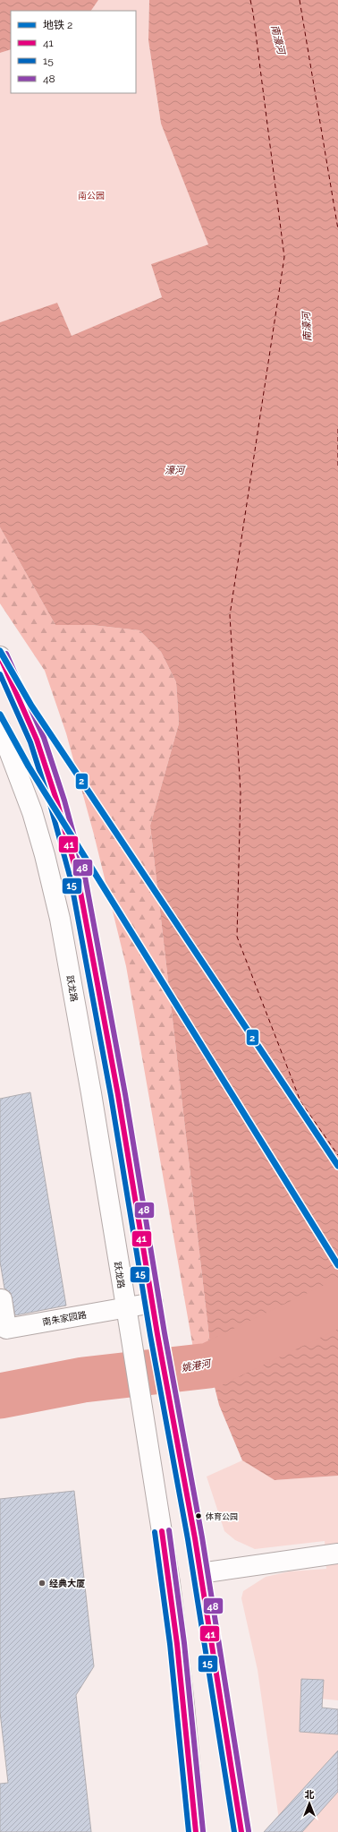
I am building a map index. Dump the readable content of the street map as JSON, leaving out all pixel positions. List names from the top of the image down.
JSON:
{
  "streets": {
    "main road": ["跃龙路", "南朱家园路"]
  },
  "crossings": [
    ["跃龙路", "南朱家园路"]
  ],
  "water": ["南濠河", "濠河", "姚港河"],
  "parks": ["南公园"],
  "places": ["体育公园", "经典大厦"],
  "lines": [
    "metro line 2",
    "transit line 48",
    "transit line 41",
    "transit line 15"
  ],
  "legend": [
    "地铁 2",
    "41",
    "15",
    "48"
  ],
  "north": "top"
}
